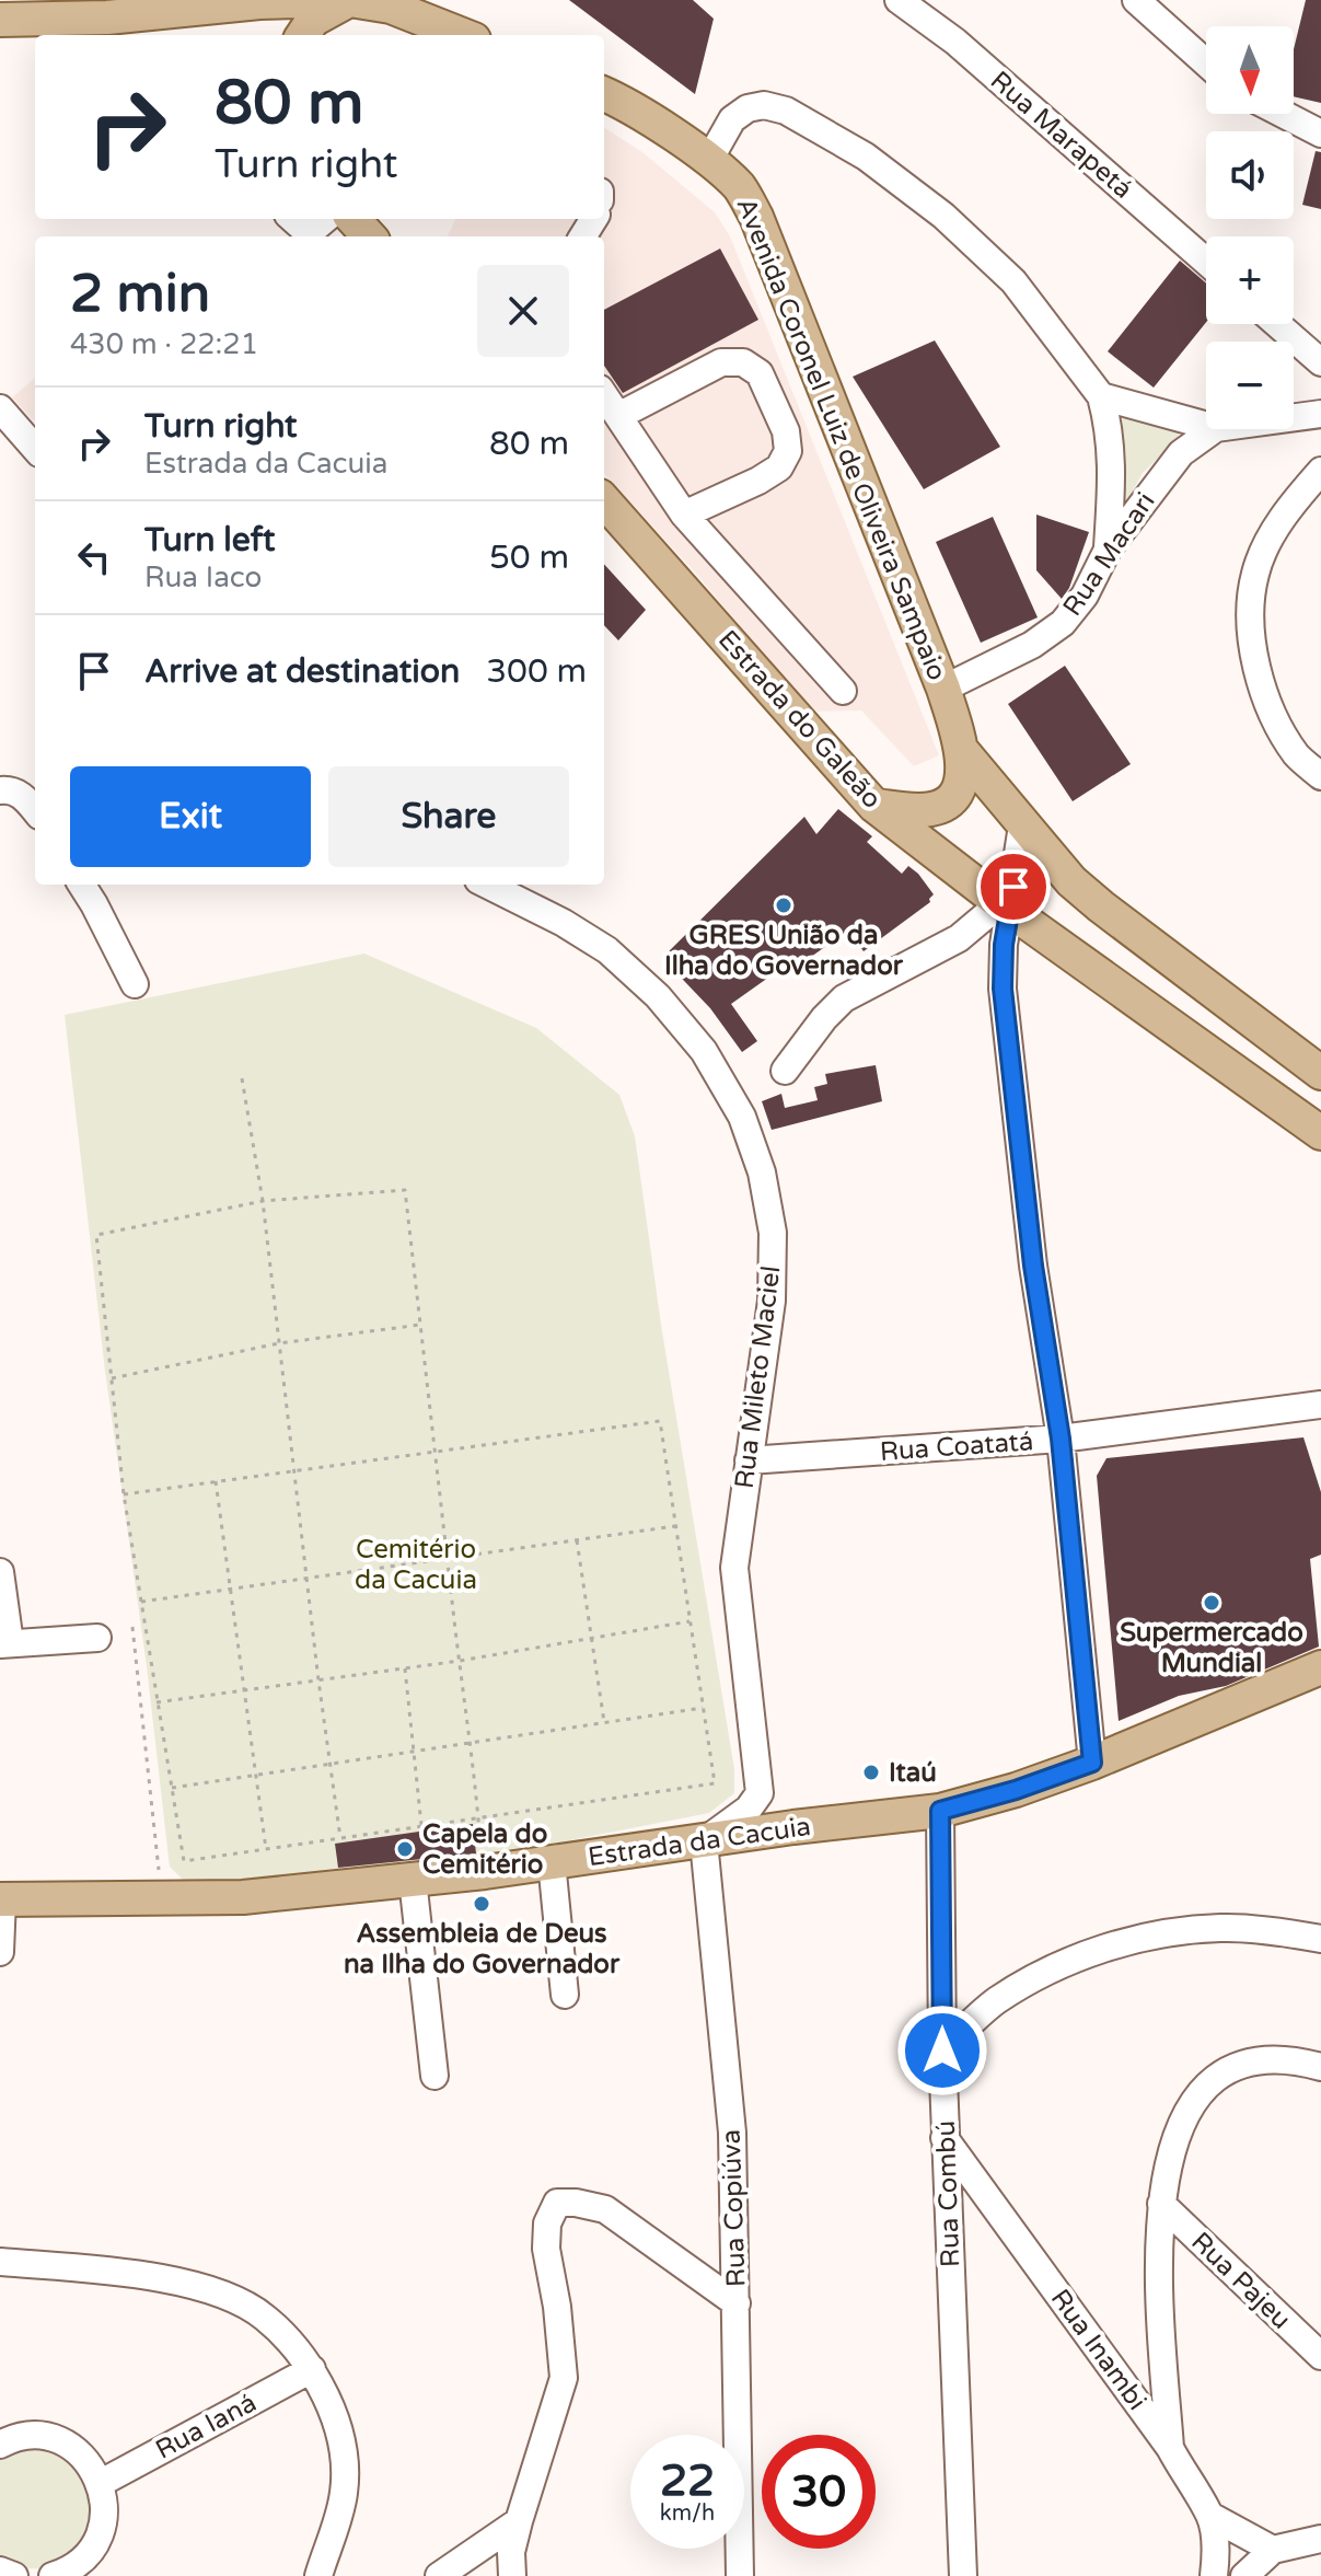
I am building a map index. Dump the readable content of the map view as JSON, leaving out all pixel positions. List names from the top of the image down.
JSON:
{
  "streets": {
    "main road": ["Avenida Coronel Luiz de Oliveira Sampaio", "Estrada do Galeão", "Estrada da Cacuia"],
    "street": [
      "Rua Marapetá",
      "Rua Macari",
      "Rua Mileto Maciel",
      "Rua Coatatá",
      "Rua Combú",
      "Rua Copiúva",
      "Rua Pajeu",
      "Rua Inambi",
      "Rua Ianá"
    ]
  },
  "crossings": [
    ["Avenida Coronel Luiz de Oliveira Sampaio", "Rua Macari"],
    ["Rua Mileto Maciel", "Rua Coatatá"],
    ["Estrada da Cacuia", "Rua Combú"],
    ["Estrada da Cacuia", "Rua Copiúva"],
    ["Rua Combú", "Rua Inambi"]
  ],
  "parks": ["Cemitério da Cacuia"],
  "places": [
    "GRES União da Ilha do Governador",
    "Supermercado Mundial",
    "Itaú",
    "Capela do Cemitério",
    "Assembleia de Deus na Ilha do Governador"
  ],
  "north": "bottom",
  "page": {
    "map_buttons": ["+", "−"],
    "turn": ["80 m", "Turn right"],
    "heading": ["2 min", "430 m · 22:21"],
    "list": [
      {
        "name": "Turn right",
        "note": "Estrada da Cacuia",
        "value": "80 m"
      },
      {
        "name": "Turn left",
        "note": "Rua Iaco",
        "value": "50 m"
      },
      {
        "name": "Arrive at destination",
        "value": "300 m"
      }
    ],
    "buttons": ["Exit", "Share"],
    "speed": "22 km/h",
    "limit": "30"
  }
}
